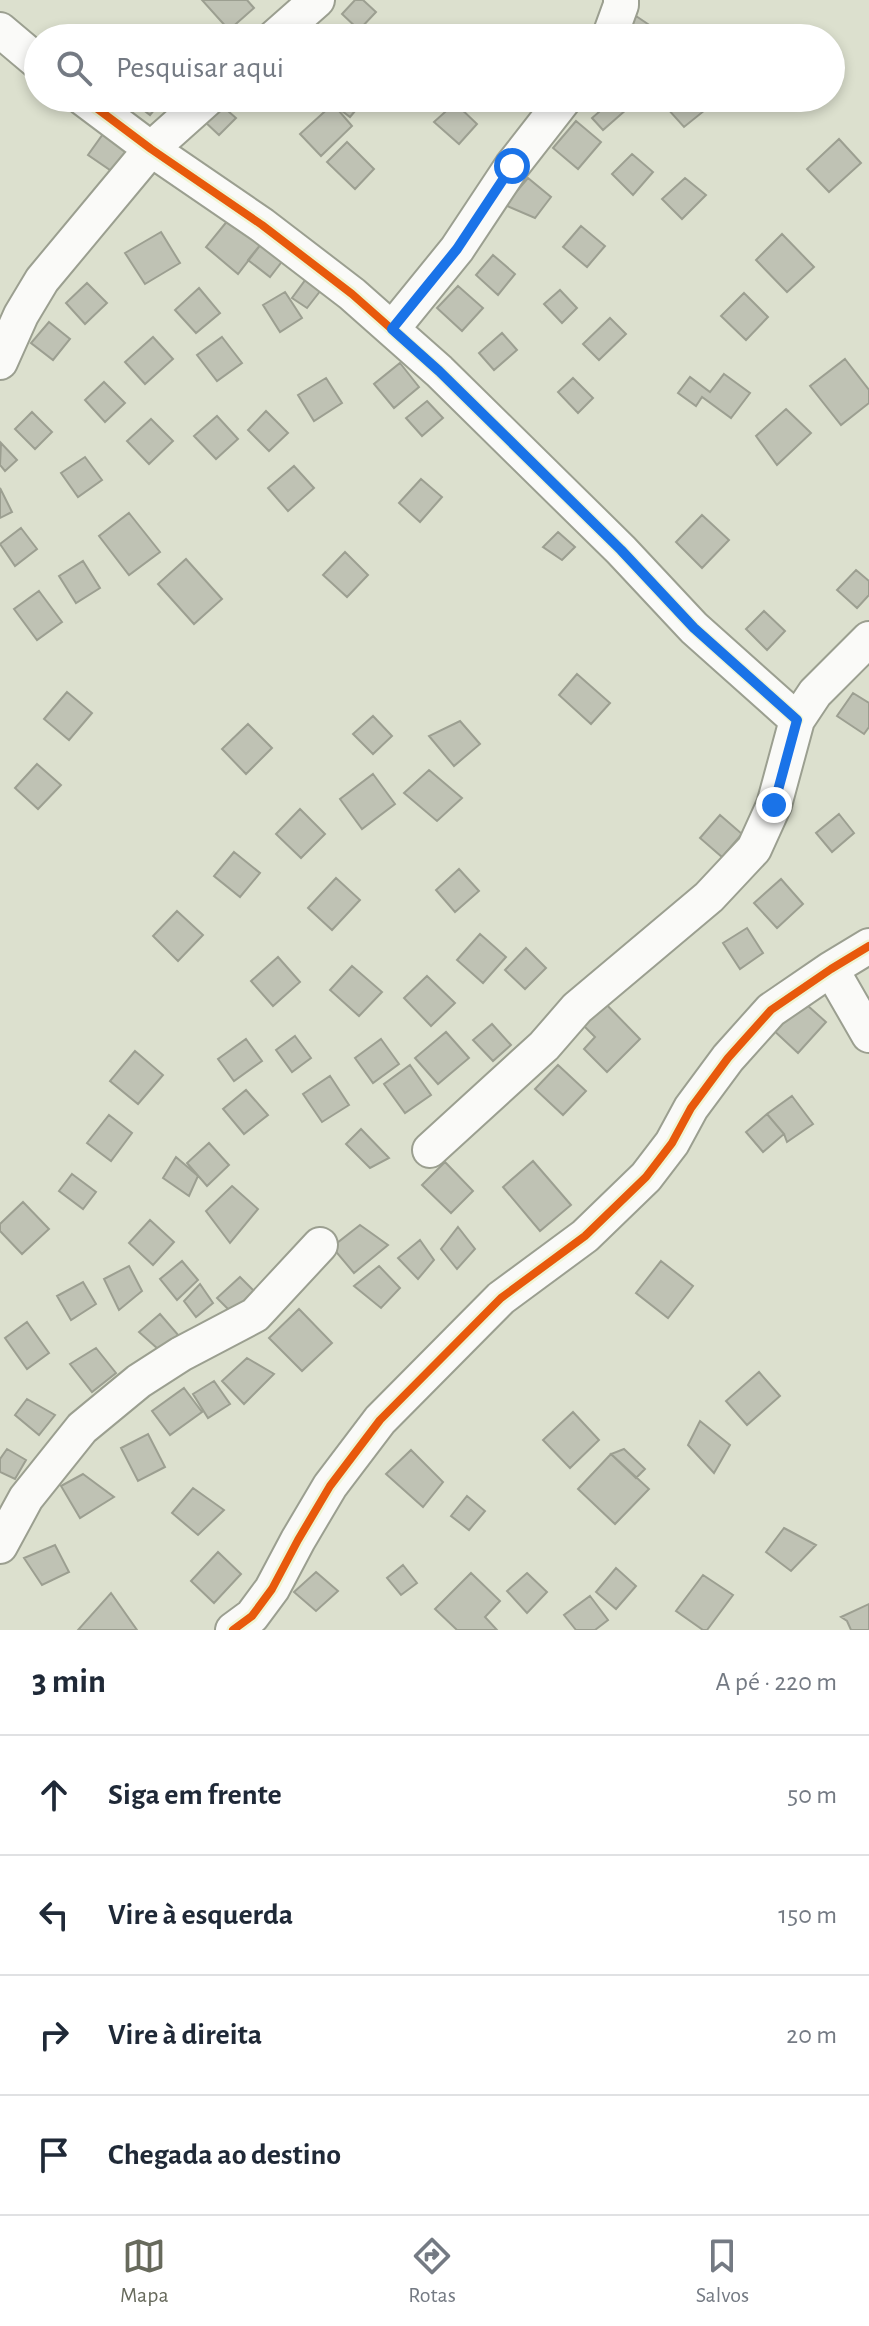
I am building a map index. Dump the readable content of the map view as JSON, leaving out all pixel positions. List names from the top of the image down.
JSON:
{
  "page": {
    "search": "Pesquisar aqui",
    "heading": ["3 min", "A pé · 220 m"],
    "list": [
      ["Siga em frente", "50 m"],
      ["Vire à esquerda", "150 m"],
      ["Vire à direita", "20 m"],
      "Chegada ao destino"
    ],
    "nav": ["Mapa", "Rotas", "Salvos"]
  }
}
